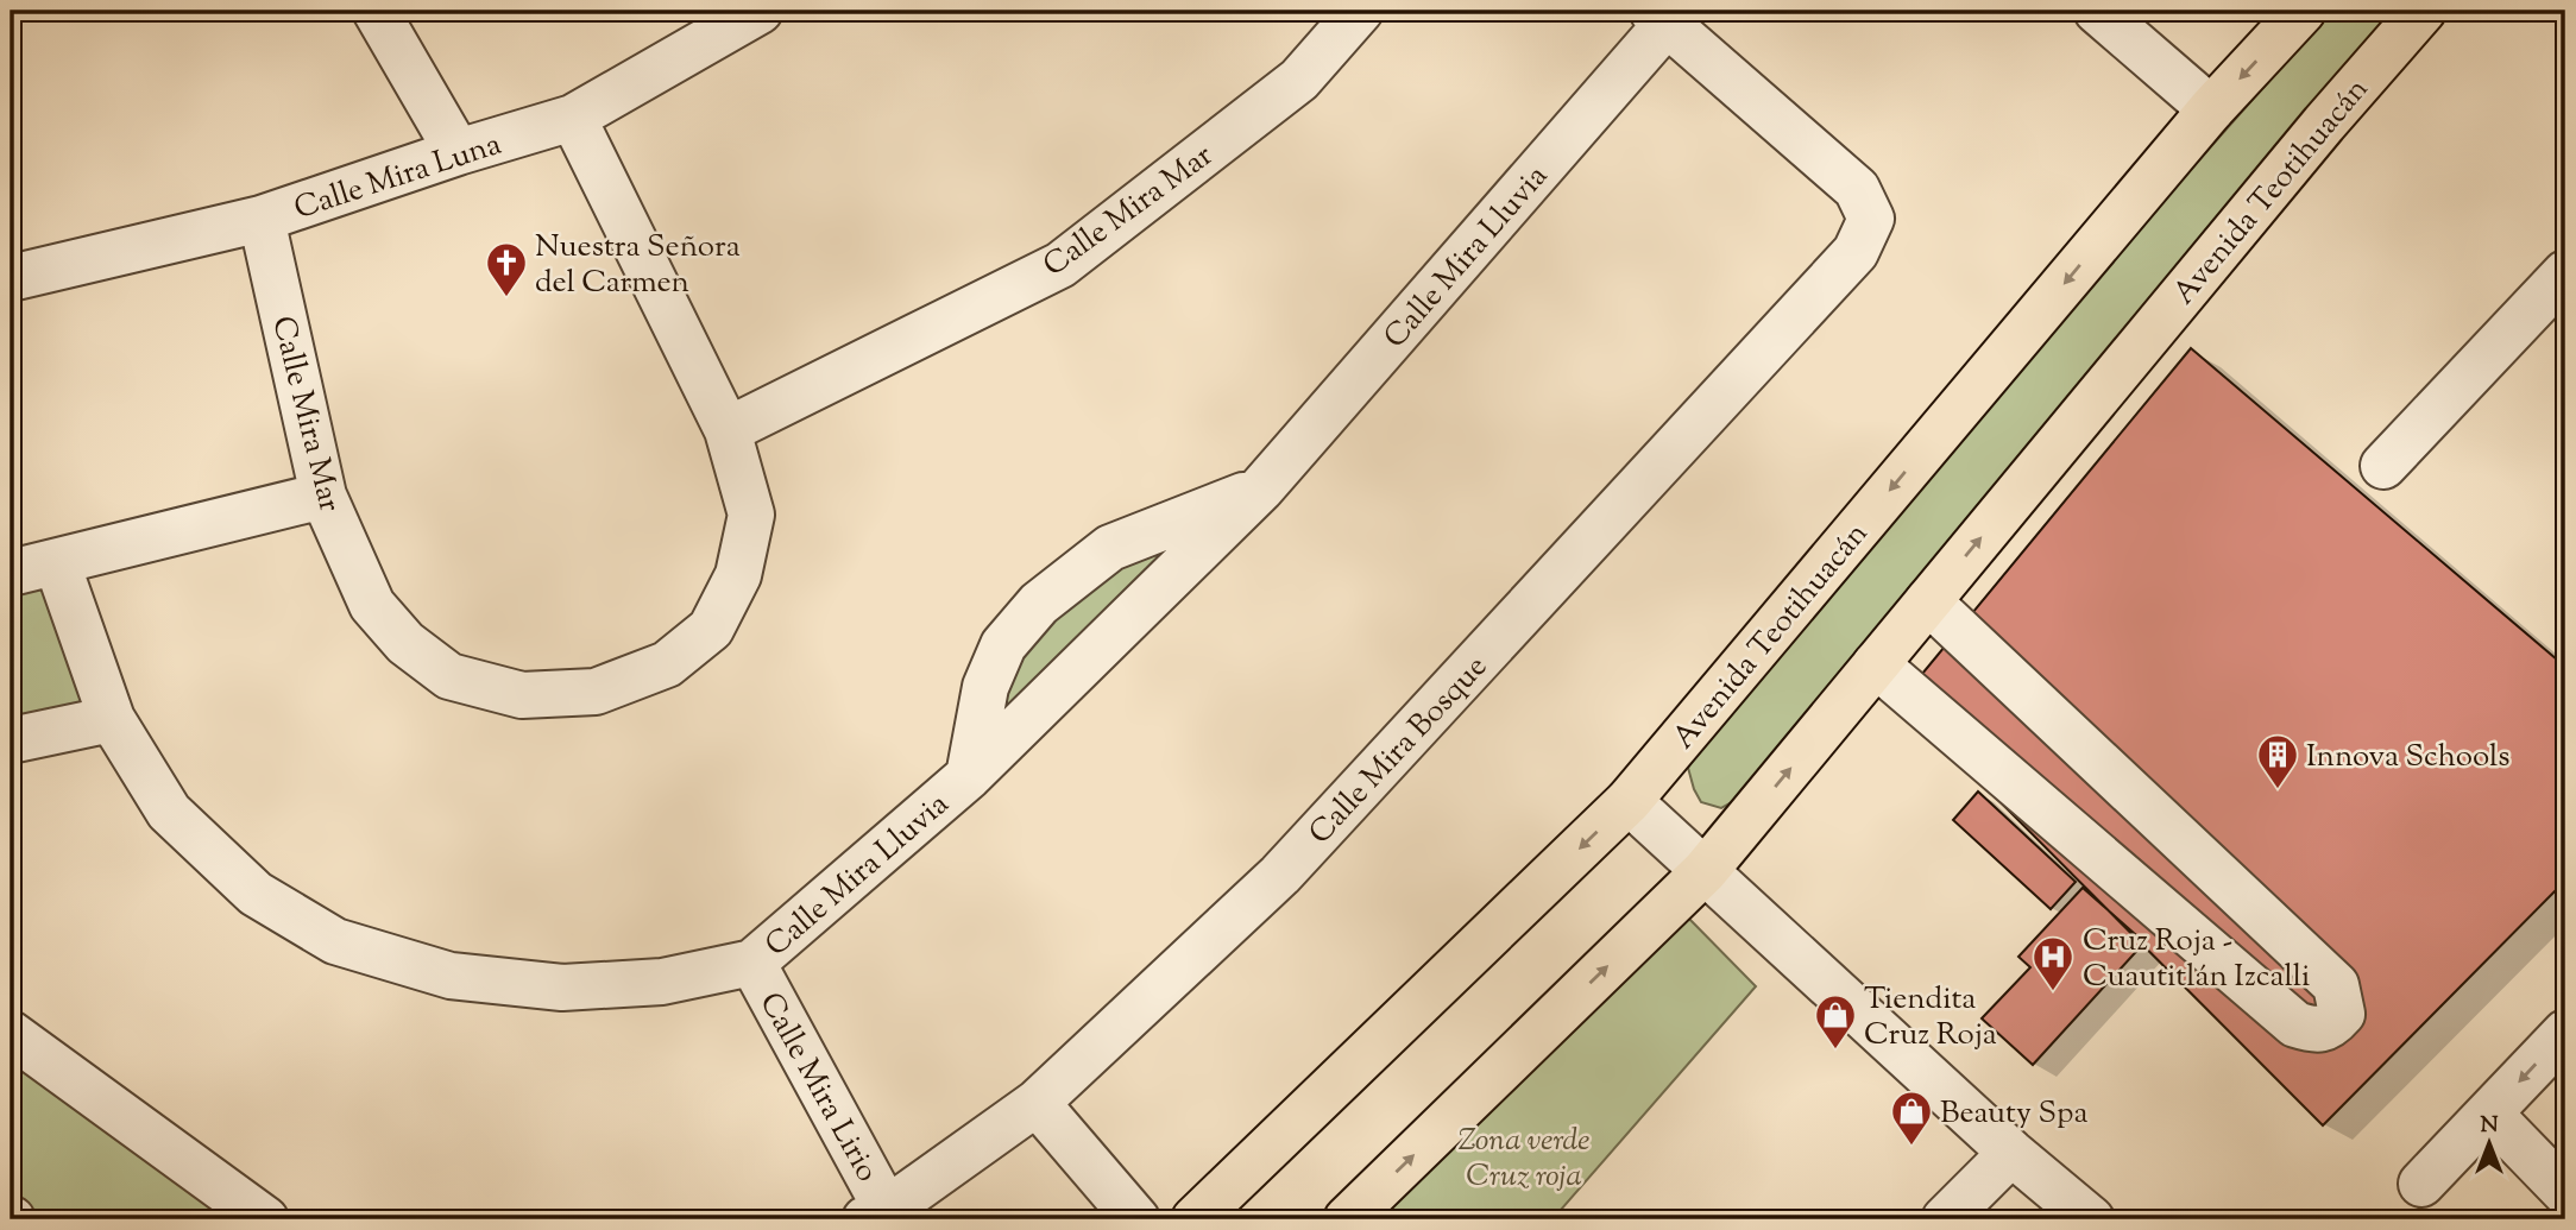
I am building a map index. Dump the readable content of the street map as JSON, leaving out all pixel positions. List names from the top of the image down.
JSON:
{
  "streets": {
    "main road": ["Avenida Teotihuacán"],
    "street": [
      "Calle Mira Luna",
      "Calle Mira Mar",
      "Calle Mira Lluvia",
      "Calle Mira Bosque",
      "Calle Mira Lirio"
    ]
  },
  "crossings": [
    ["Calle Mira Luna", "Calle Mira Mar"],
    ["Calle Mira Lluvia", "Calle Mira Bosque"],
    ["Calle Mira Lluvia", "Calle Mira Lirio"],
    ["Calle Mira Bosque", "Calle Mira Lirio"]
  ],
  "parks": ["Zona verde Cruz roja"],
  "places": {
    "church": ["Nuestra Señora del Carmen"],
    "building": ["Innova Schools"],
    "hospital": ["Cruz Roja - Cuautitlán Izcalli"],
    "shop": ["Tiendita Cruz Roja", "Beauty Spa"]
  },
  "north": "top"
}
